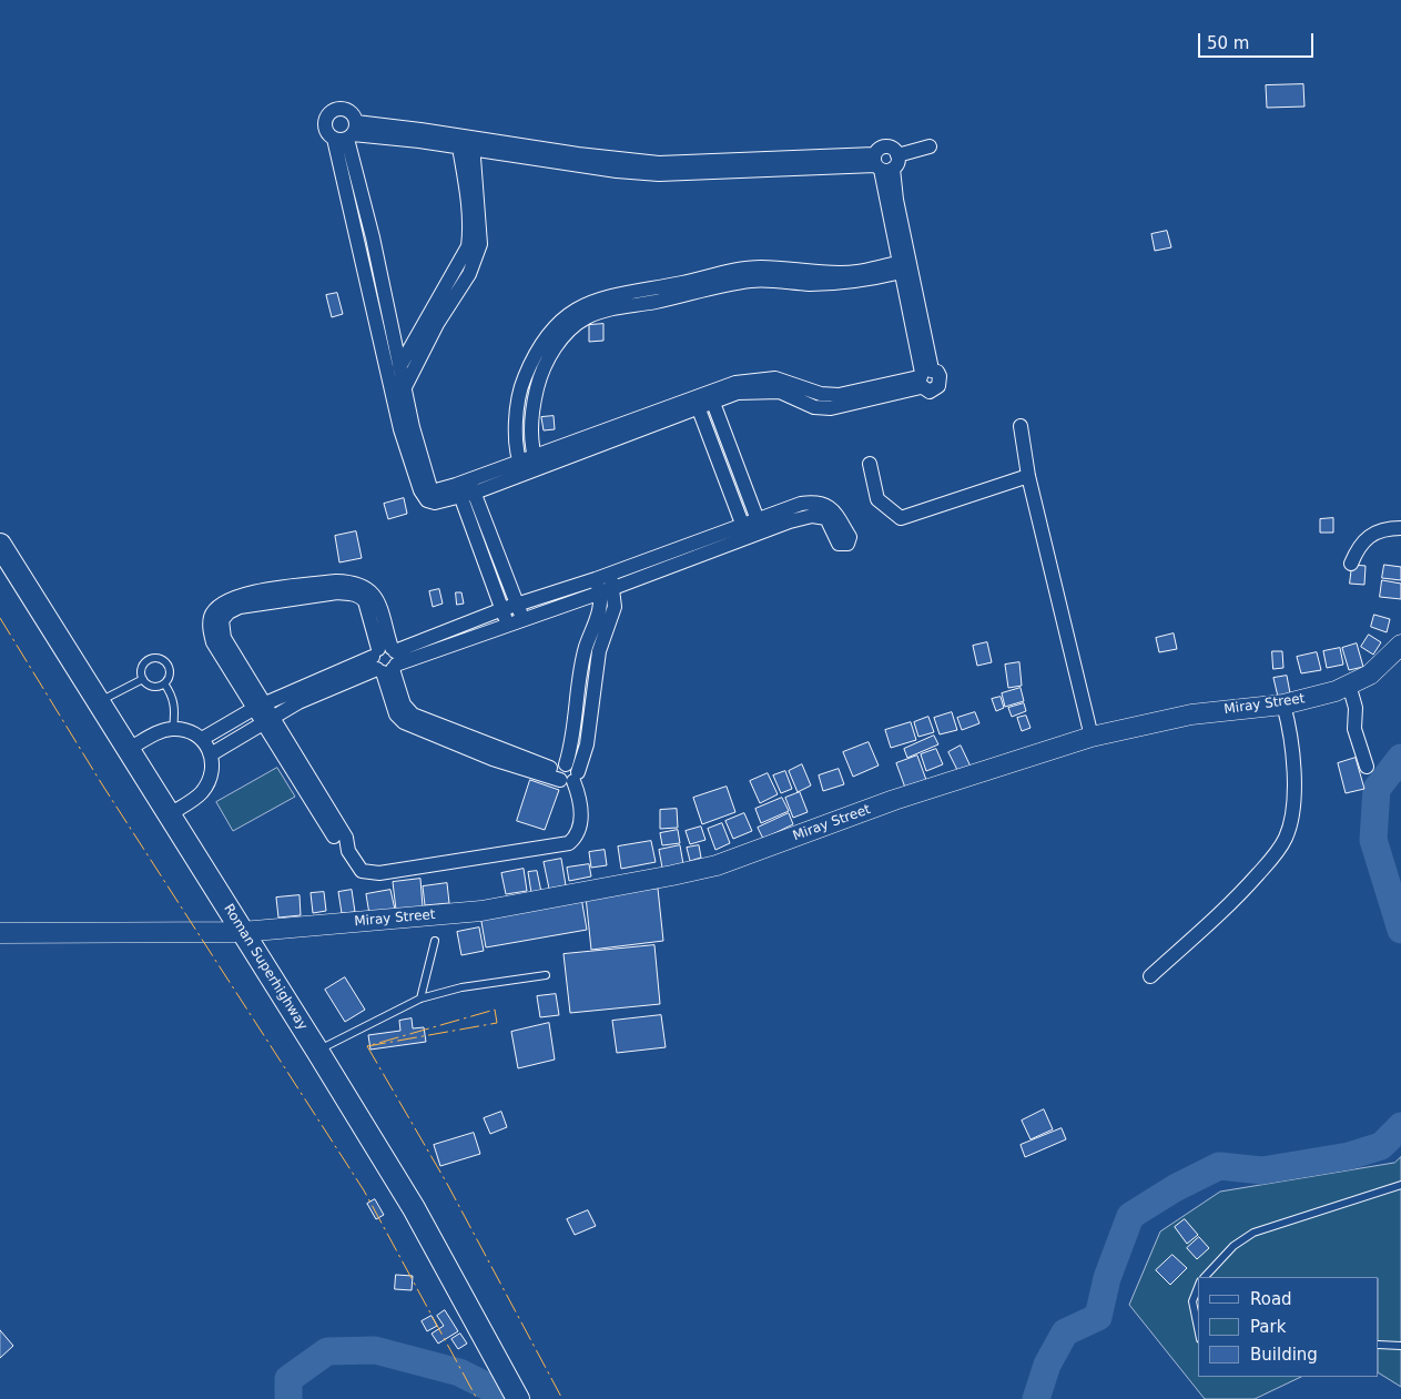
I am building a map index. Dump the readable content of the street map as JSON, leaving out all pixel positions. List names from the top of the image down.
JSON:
{
  "streets": {
    "main road": ["Roman Superhighway"],
    "street": ["Miray Street"]
  },
  "crossings": [
    ["Miray Street", "Roman Superhighway"]
  ],
  "legend": ["Road", "Park", "Building"],
  "scale_bar": "50 m"
}
